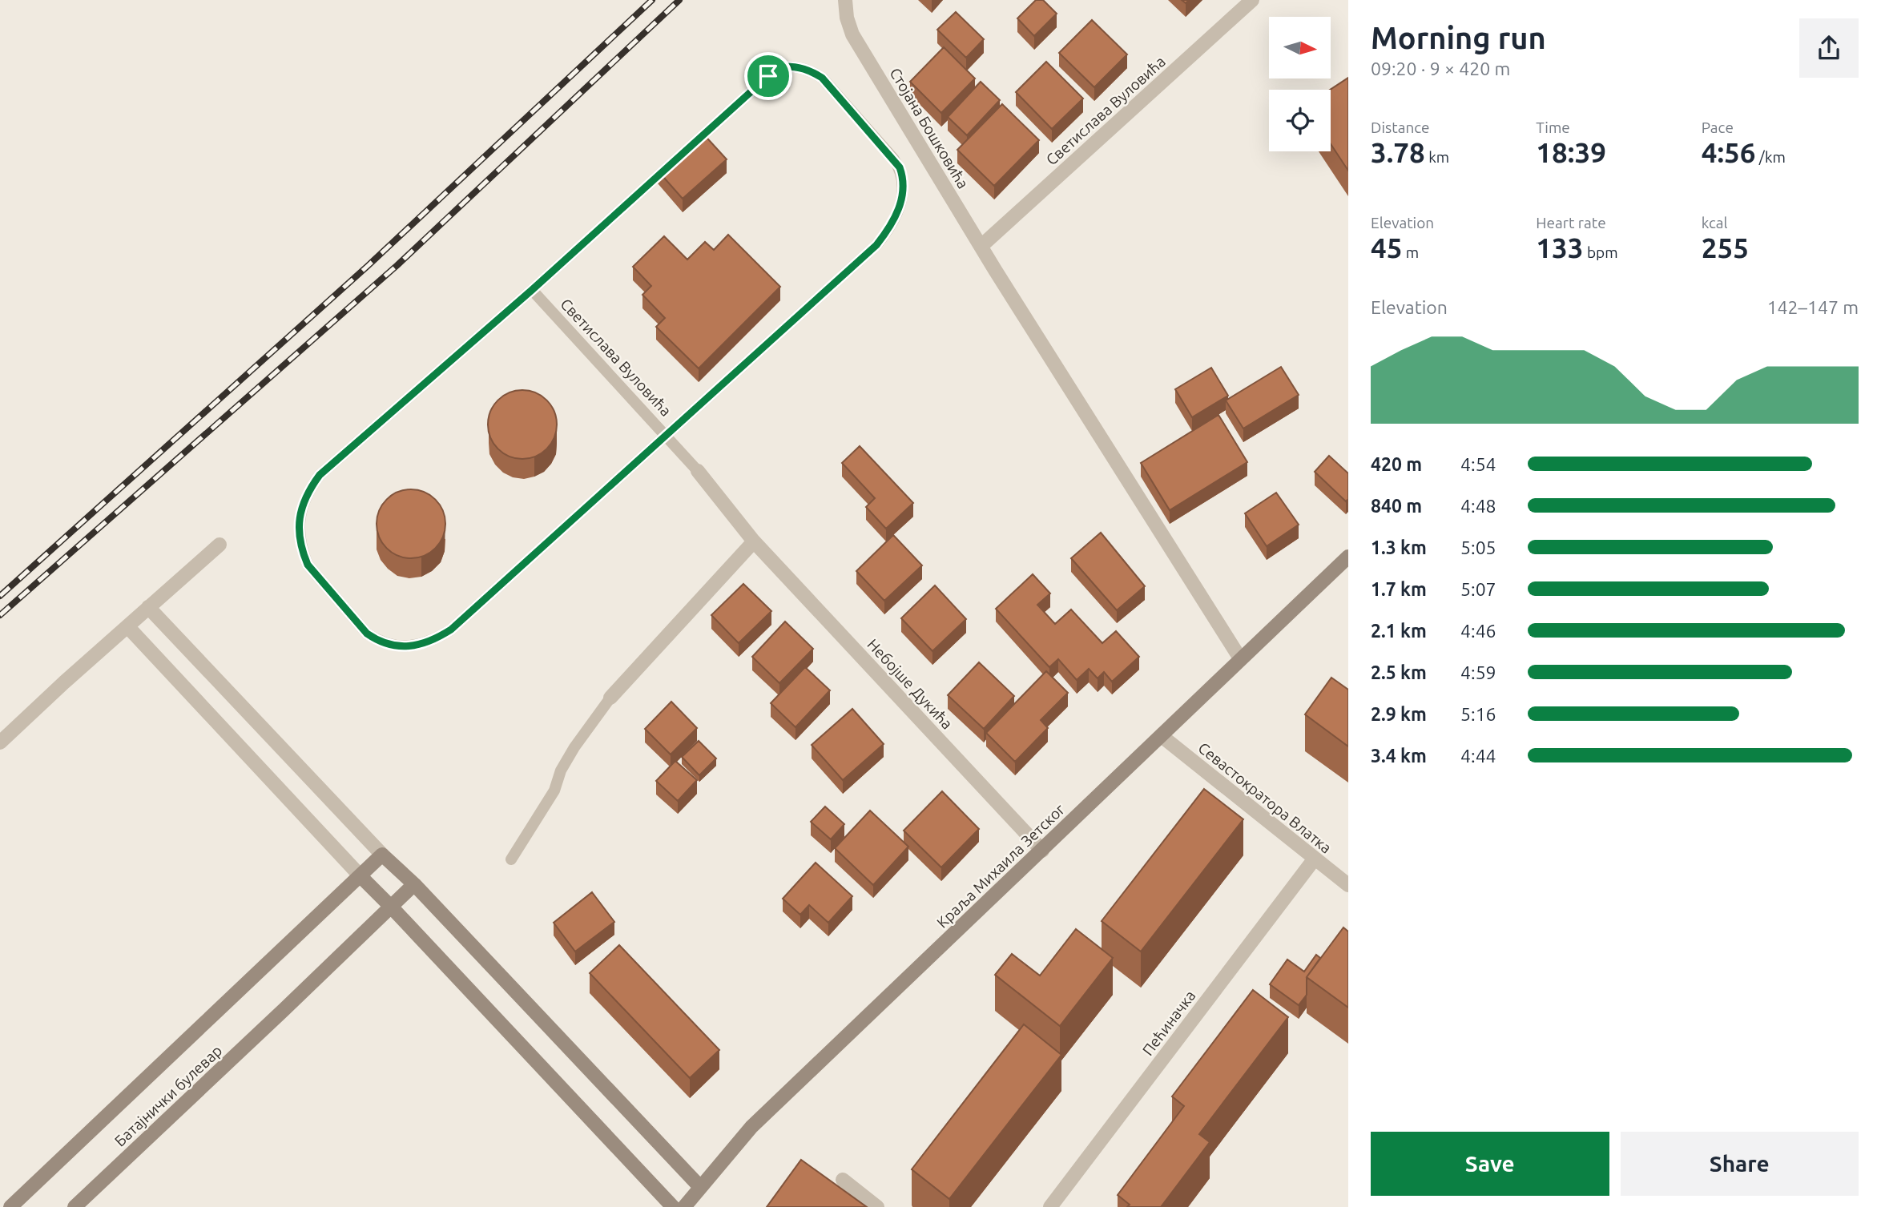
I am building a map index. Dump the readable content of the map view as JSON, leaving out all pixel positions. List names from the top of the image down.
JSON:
{
  "streets": {
    "street": [
      "Светислава Вуловића",
      "Стојана Бошковића",
      "Небојше Дукића",
      "Севастократора Влатка",
      "Краља Михаила Зетског",
      "Пећиначка",
      "Батајнички булевар"
    ]
  },
  "crossings": [
    ["Светислава Вуловића", "Стојана Бошковића"],
    ["Светислава Вуловића", "Небојше Дукића"],
    ["Стојана Бошковића", "Краља Михаила Зетског"],
    ["Небојше Дукића", "Краља Михаила Зетског"],
    ["Севастократора Влатка", "Краља Михаила Зетског"],
    ["Севастократора Влатка", "Пећиначка"]
  ],
  "north": "right",
  "page": {
    "heading": ["Morning run", "09:20 · 9 × 420 m"],
    "stats": [
      ["Distance", "3.78 km"],
      ["Time", "18:39"],
      ["Pace", "4:56 /km"],
      ["Elevation", "45 m"],
      ["Heart rate", "133 bpm"],
      ["kcal", "255"]
    ],
    "chart": ["Elevation", "142–147 m"],
    "list": [
      {
        "name": "420 m",
        "note": "4:54"
      },
      {
        "name": "840 m",
        "note": "4:48"
      },
      {
        "name": "1.3 km",
        "note": "5:05"
      },
      {
        "name": "1.7 km",
        "note": "5:07"
      },
      {
        "name": "2.1 km",
        "note": "4:46"
      },
      {
        "name": "2.5 km",
        "note": "4:59"
      },
      {
        "name": "2.9 km",
        "note": "5:16"
      },
      {
        "name": "3.4 km",
        "note": "4:44"
      }
    ],
    "buttons": ["Save", "Share"]
  }
}
